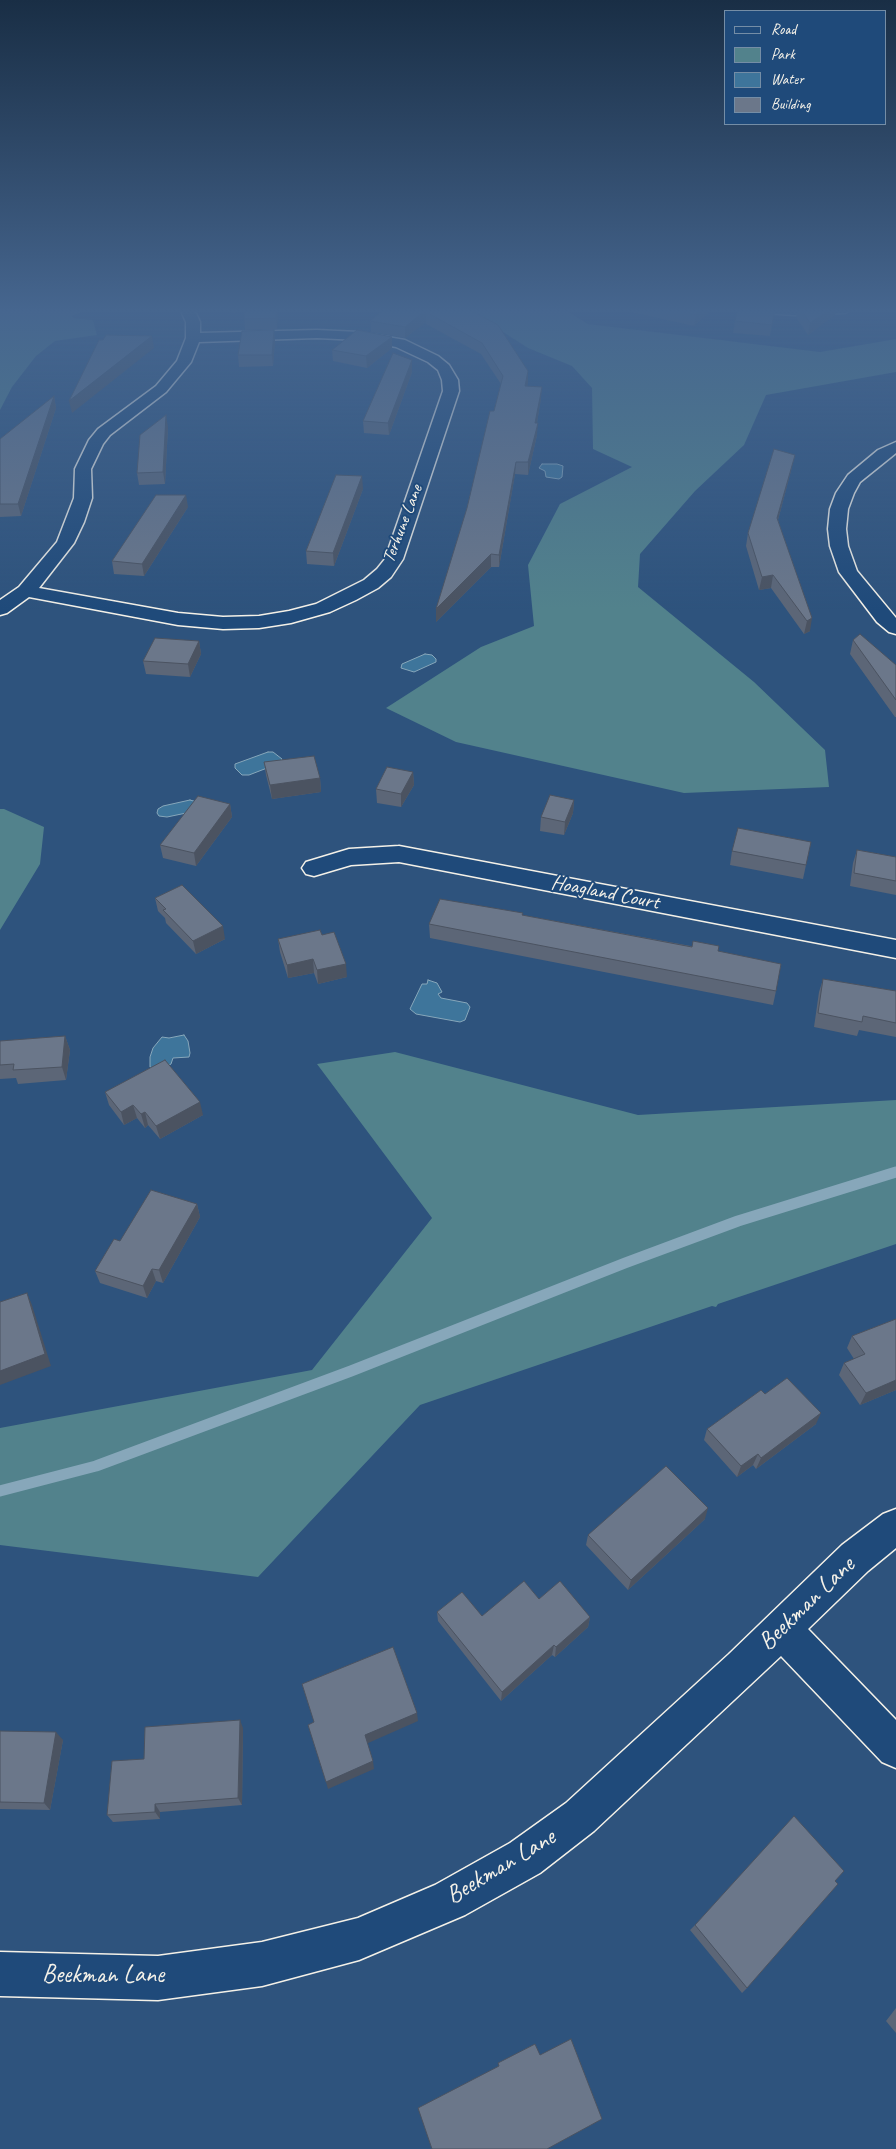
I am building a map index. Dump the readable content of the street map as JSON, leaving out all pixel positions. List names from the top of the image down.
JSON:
{
  "streets": {
    "street": ["Terhune Lane", "Hoagland Court", "Beekman Lane"]
  },
  "legend": [
    "Road",
    "Park",
    "Water",
    "Building"
  ]
}
